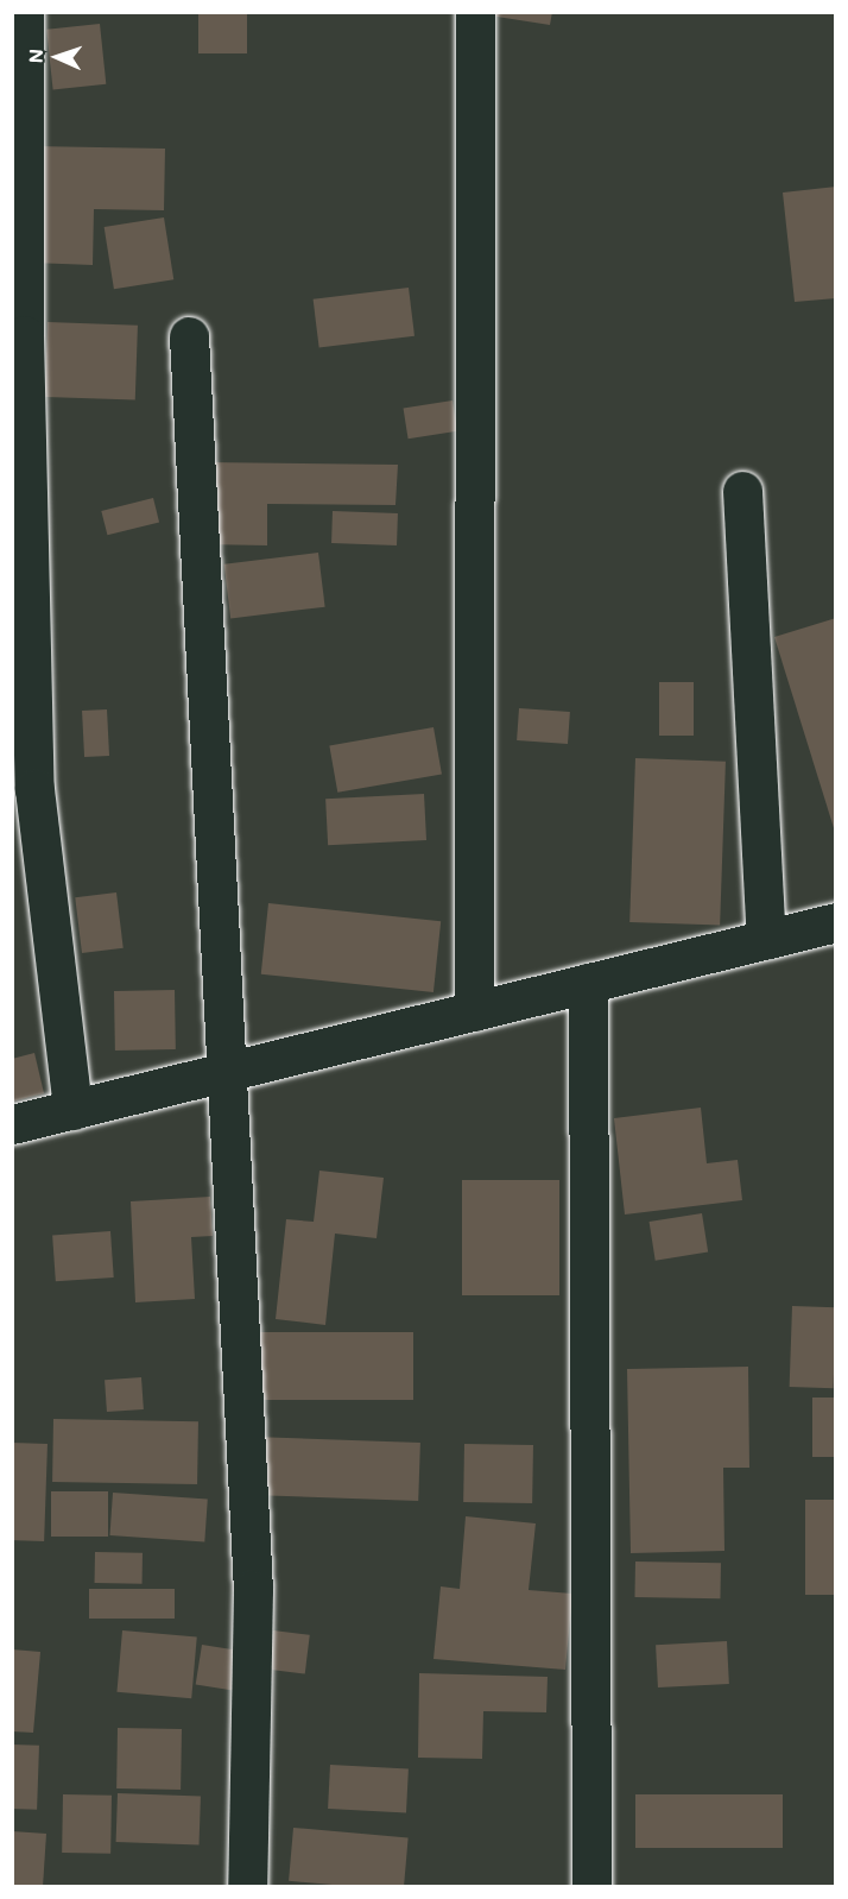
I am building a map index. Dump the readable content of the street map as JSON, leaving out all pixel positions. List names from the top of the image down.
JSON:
{
  "north": "left"
}
